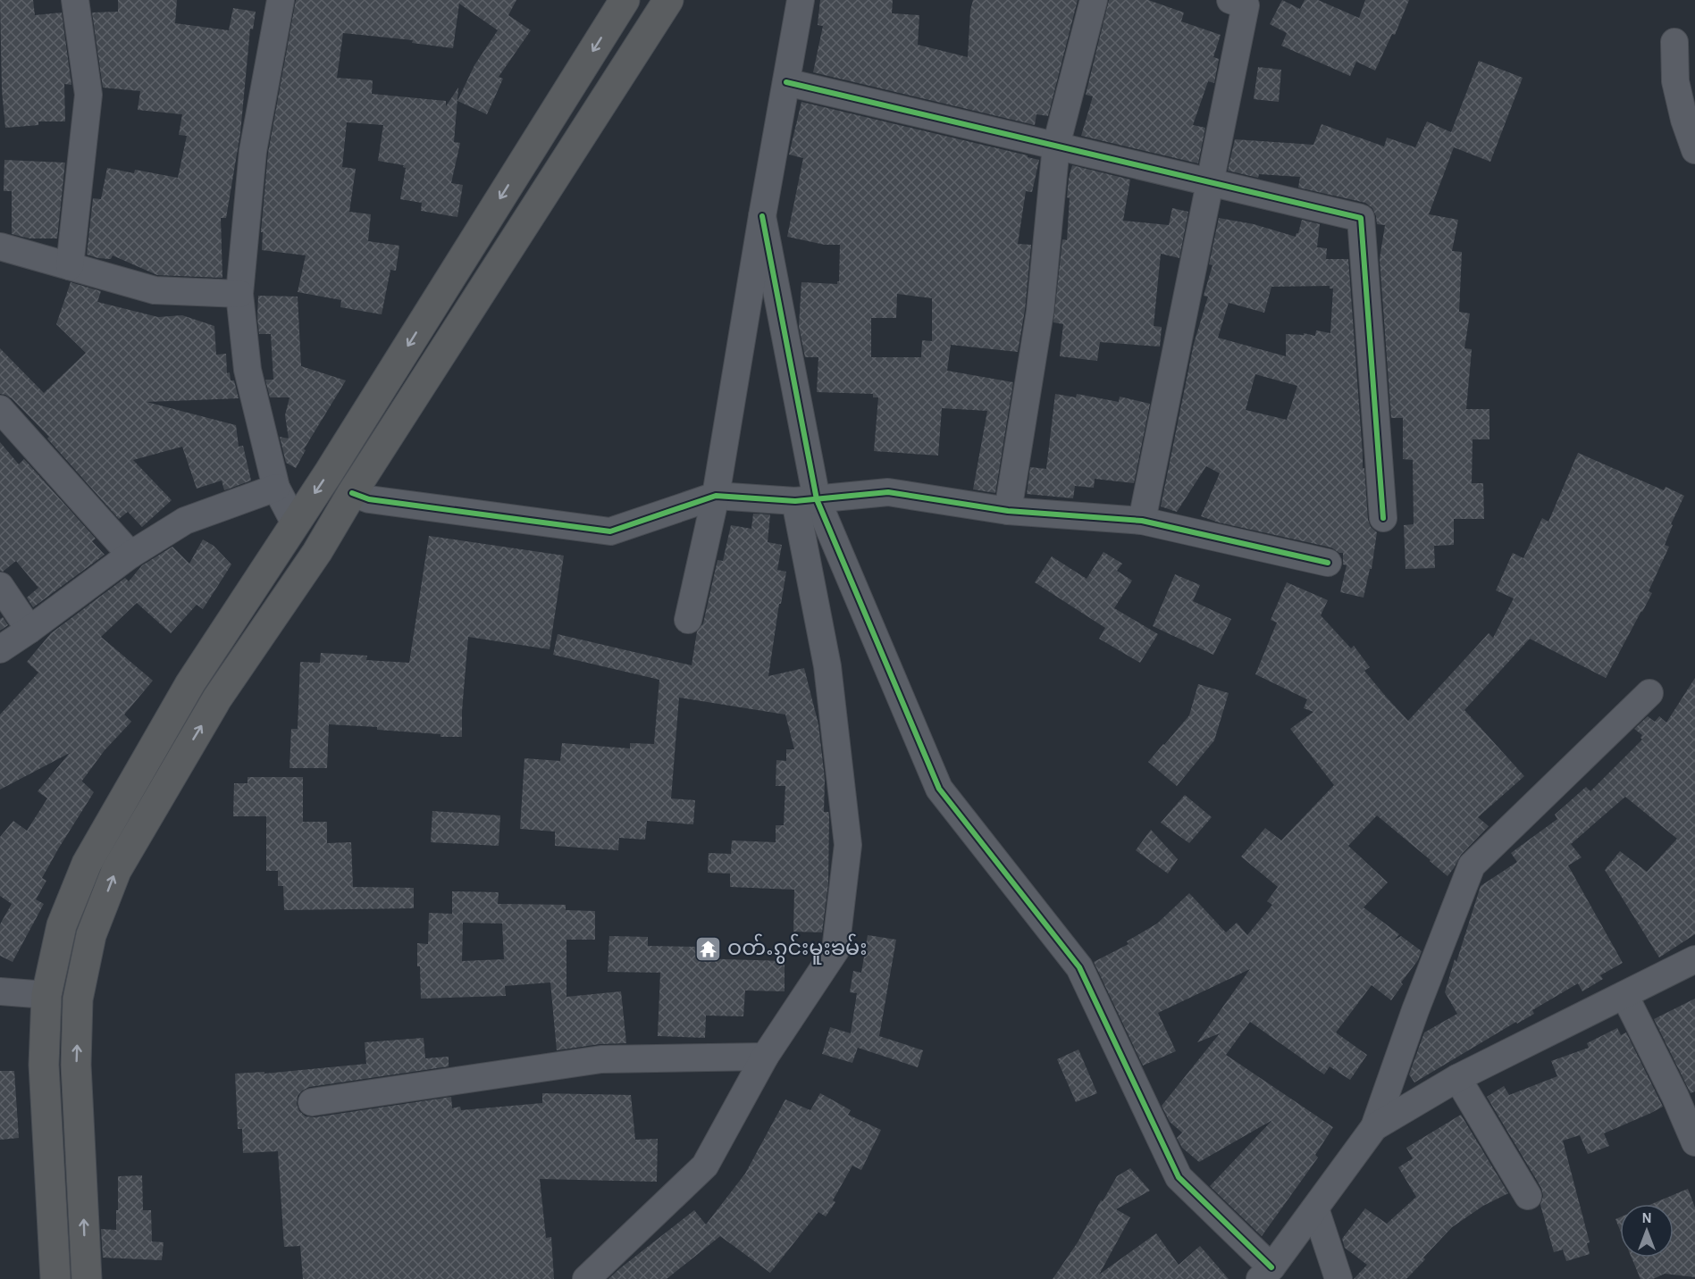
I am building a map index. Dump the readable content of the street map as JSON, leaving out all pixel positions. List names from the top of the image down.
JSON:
{
  "places": {
    "temple": ["ဝတ်ႉၵွင်းမူးၶမ်း"]
  },
  "north": "top"
}
